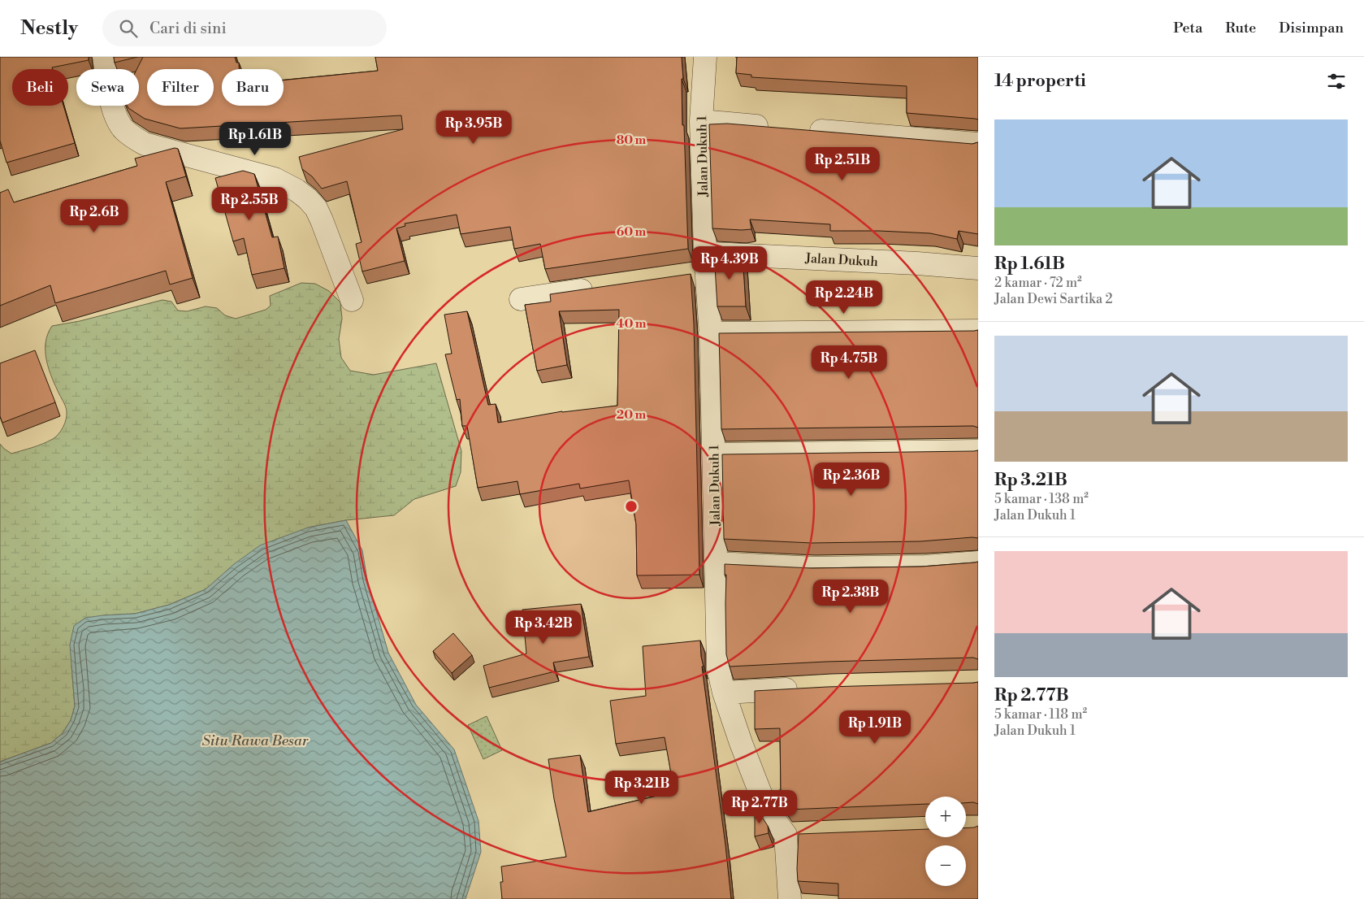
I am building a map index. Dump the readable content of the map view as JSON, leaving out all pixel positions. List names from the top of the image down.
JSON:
{
  "streets": {
    "street": ["Jalan Dukuh 1", "Jalan Dukuh"]
  },
  "crossings": [
    ["Jalan Dukuh 1", "Jalan Dukuh"]
  ],
  "water": ["Situ Rawa Besar"],
  "page": {
    "header": "Nestly",
    "search": "Cari di sini",
    "nav": ["Peta", "Rute", "Disimpan"],
    "heading": "14 properti",
    "chip": [
      "Beli",
      "Sewa",
      "Filter",
      "Baru"
    ],
    "list": [
      {
        "name": "Rp 1.61B",
        "note": "2 kamar · 72 m² · Jalan Dewi Sartika 2"
      },
      {
        "name": "Rp 3.21B",
        "note": "5 kamar · 138 m² · Jalan Dukuh 1"
      },
      {
        "name": "Rp 2.77B",
        "note": "5 kamar · 118 m² · Jalan Dukuh 1"
      }
    ],
    "price": [
      "Rp 3.95B",
      "Rp 1.61B",
      "Rp 2.51B",
      "Rp 2.55B",
      "Rp 2.6B",
      "Rp 4.39B",
      "Rp 2.24B",
      "Rp 4.75B",
      "Rp 2.36B",
      "Rp 2.38B",
      "Rp 3.42B",
      "Rp 1.91B",
      "Rp 3.21B",
      "Rp 2.77B"
    ],
    "map_buttons": ["+", "−"]
  },
  "rings": [
    "80 m",
    "60 m",
    "40 m",
    "20 m"
  ]
}
